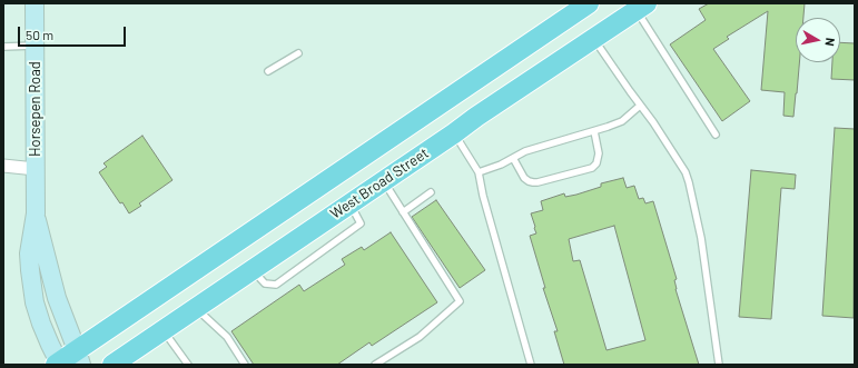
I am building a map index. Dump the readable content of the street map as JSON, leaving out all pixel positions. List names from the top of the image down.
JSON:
{
  "streets": {
    "main road": ["West Broad Street"],
    "street": ["Horsepen Road"]
  },
  "scale_bar": "50 m",
  "north": "right"
}
